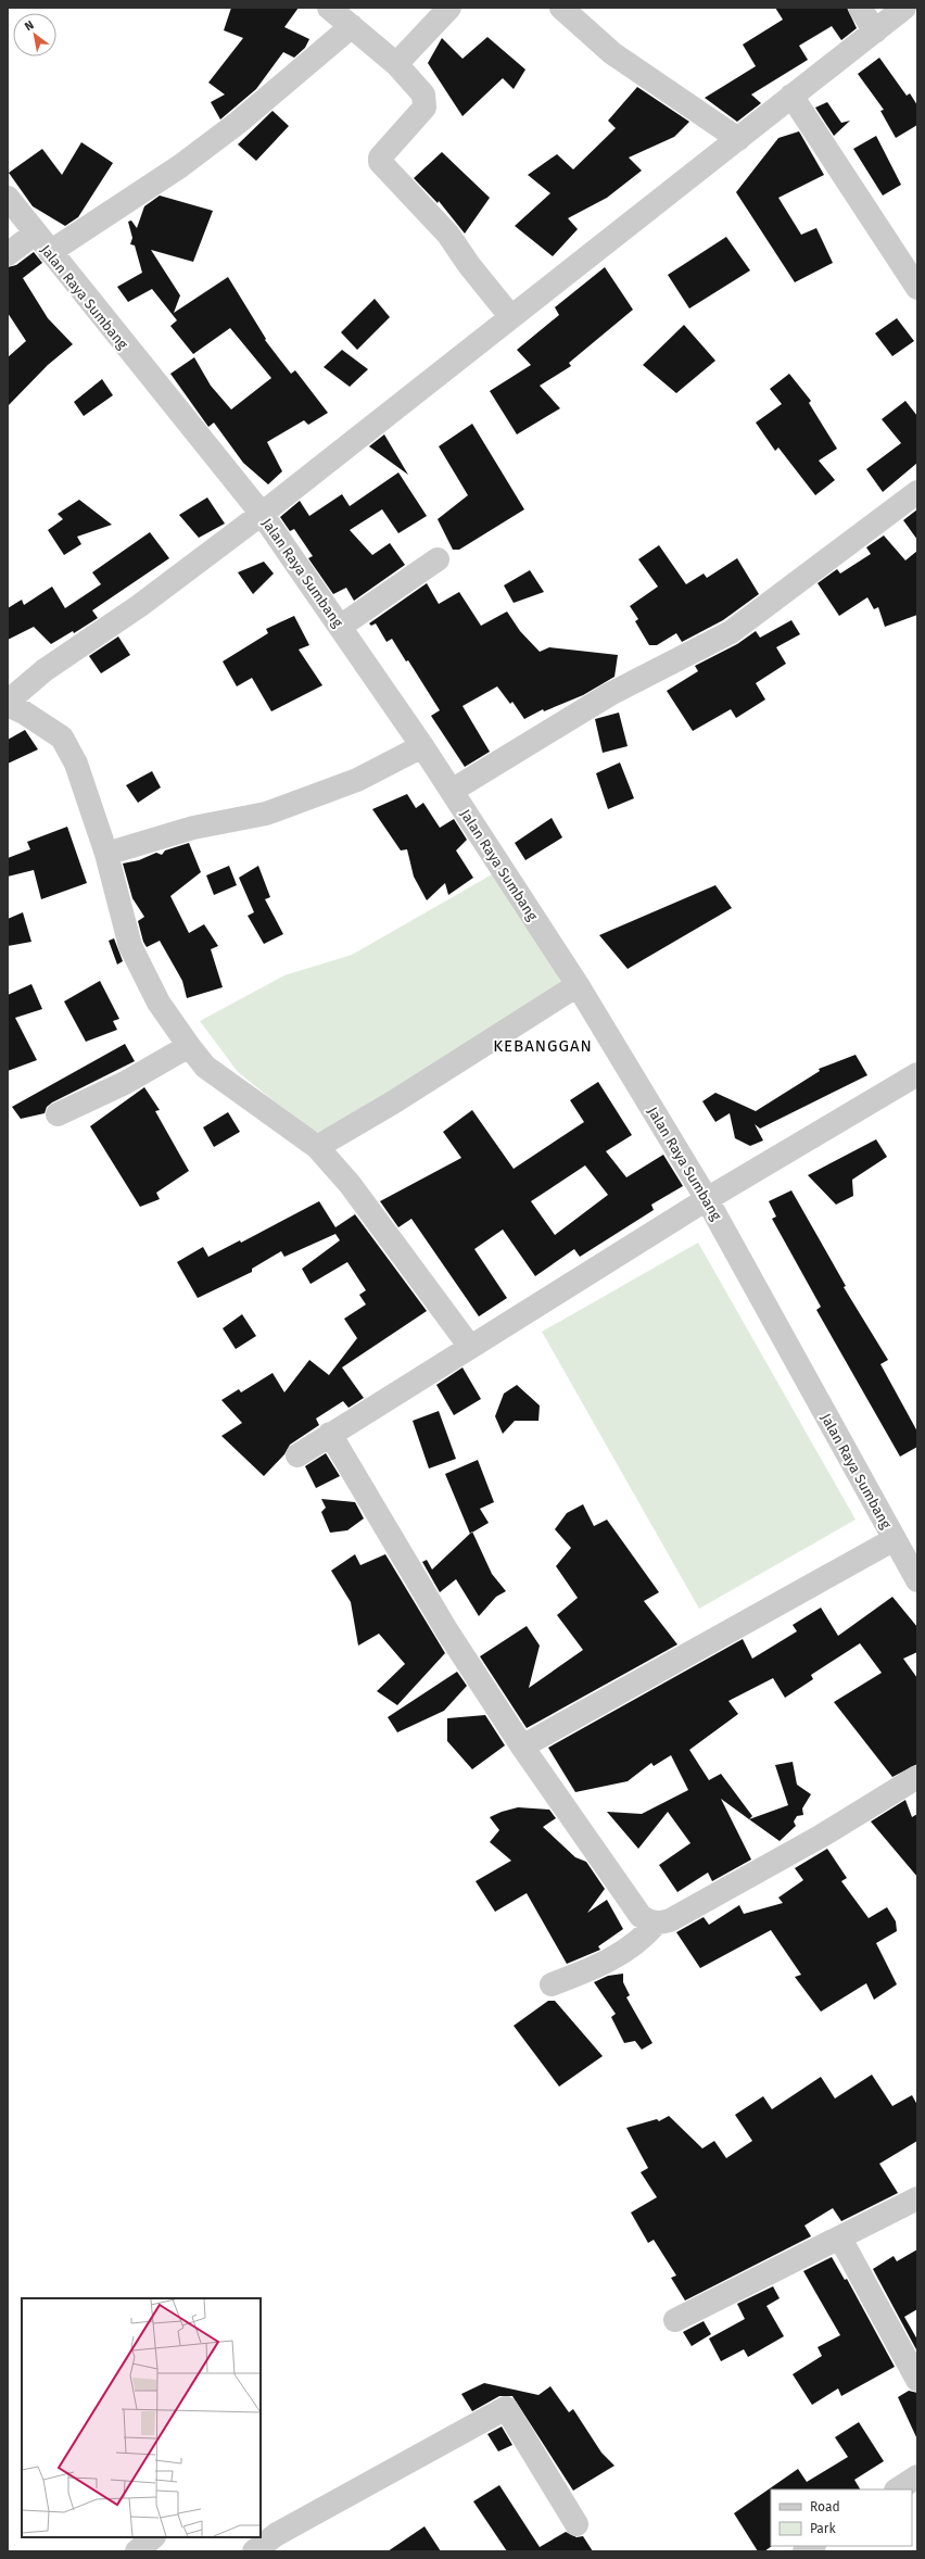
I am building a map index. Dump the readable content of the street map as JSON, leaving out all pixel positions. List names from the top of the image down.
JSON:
{
  "streets": {
    "street": ["Jalan Raya Sumbang"]
  },
  "districts": ["KEBANGGAN"],
  "legend": ["Road", "Park"],
  "north": "top left"
}
